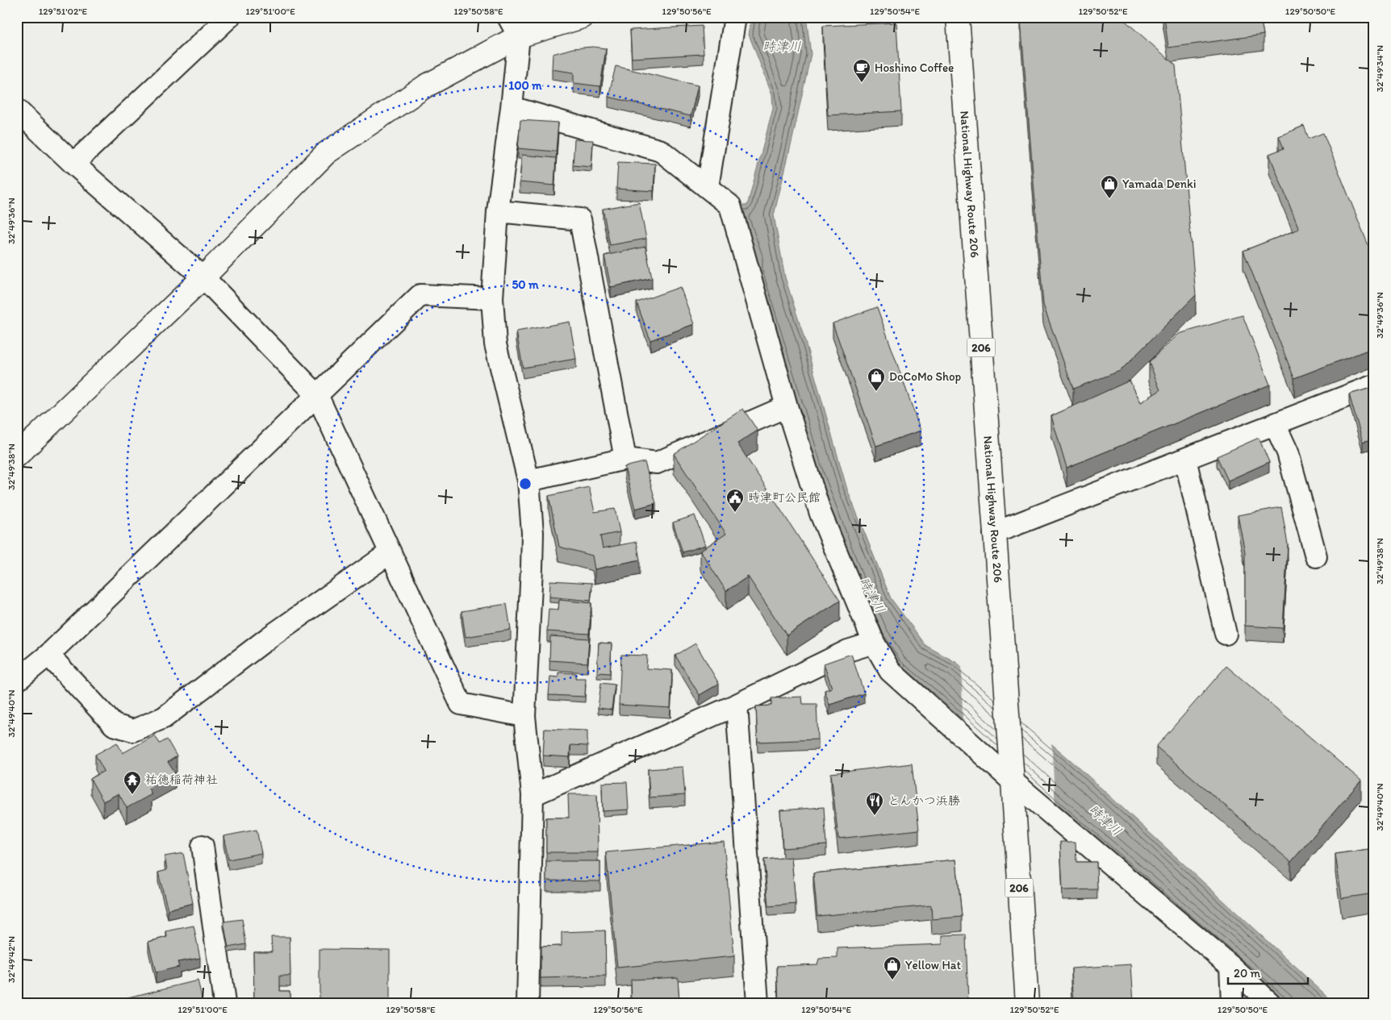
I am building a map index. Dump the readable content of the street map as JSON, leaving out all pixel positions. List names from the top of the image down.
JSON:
{
  "streets": {
    "main road": ["National Highway Route 206", "206"]
  },
  "water": ["時津川"],
  "places": {
    "cafe": ["Hoshino Coffee"],
    "shop": ["Yamada Denki", "DoCoMo Shop", "Yellow Hat"],
    "public building": ["時津町公民館"],
    "temple": ["祐徳稲荷神社"],
    "restaurant": ["とんかつ浜勝"]
  },
  "scale_bar": "20 m",
  "coordinates": [
    "129°51'02\"E",
    "129°51'00\"E",
    "129°50'58\"E",
    "129°50'56\"E",
    "129°50'54\"E",
    "129°50'52\"E",
    "129°50'50\"E",
    "32°49'34\"N",
    "32°49'36\"N",
    "32°49'38\"N",
    "32°49'40\"N",
    "32°49'42\"N"
  ],
  "rings": ["100 m", "50 m"]
}
